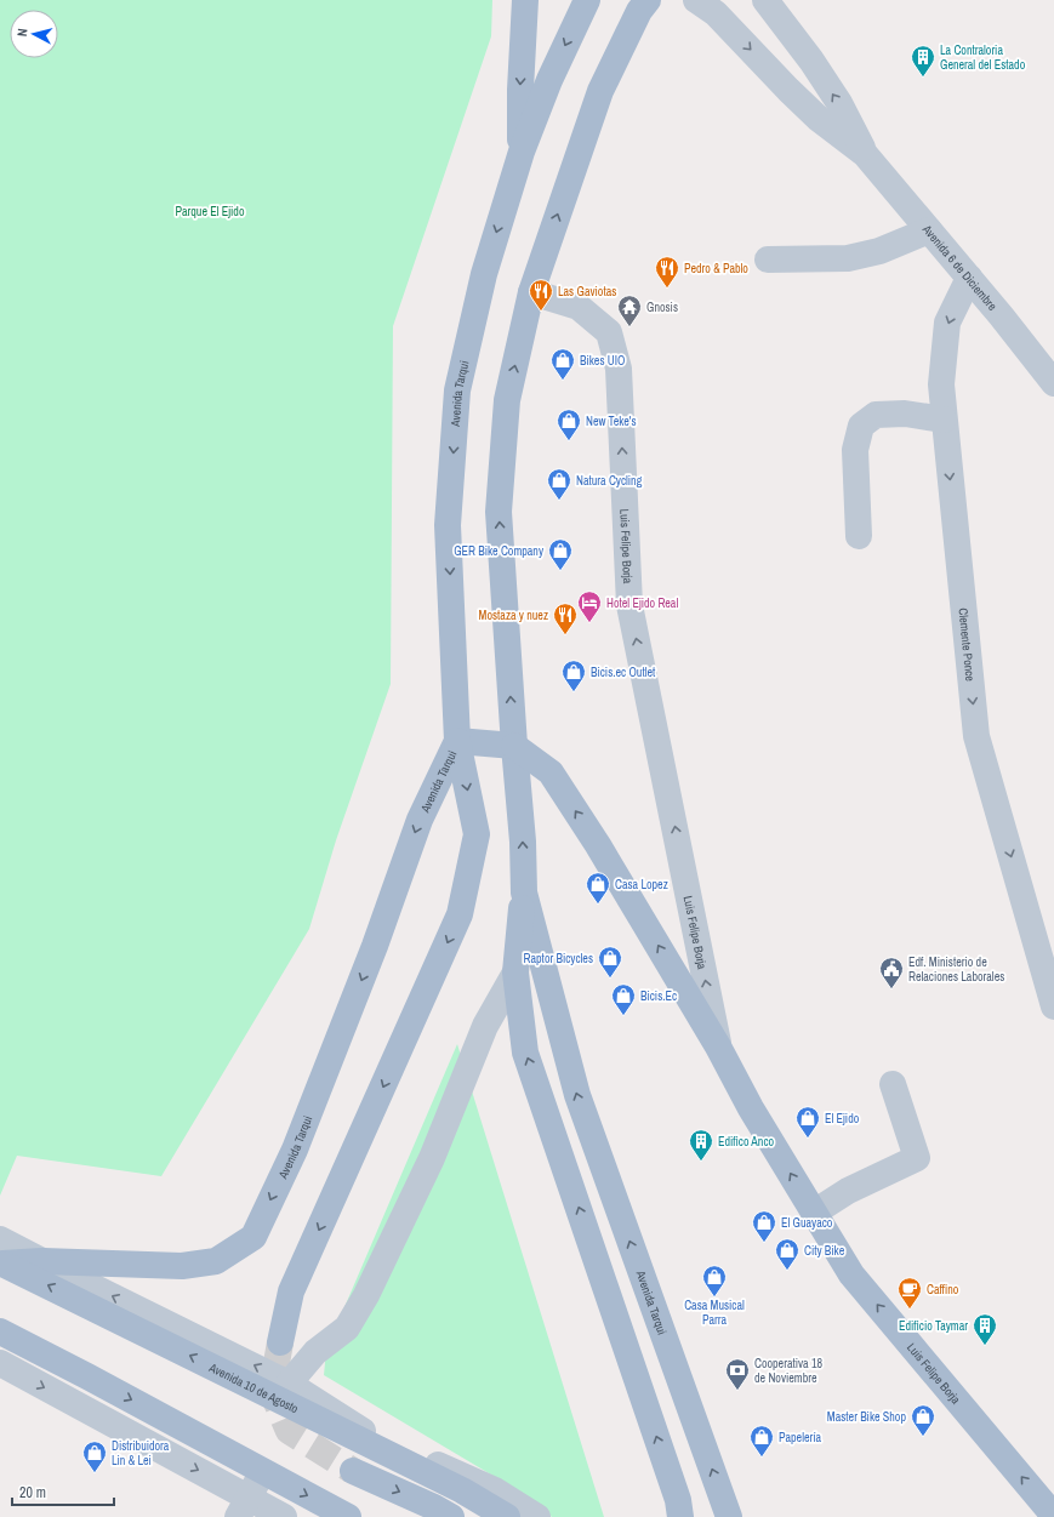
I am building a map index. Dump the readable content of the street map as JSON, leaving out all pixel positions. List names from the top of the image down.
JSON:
{
  "streets": {
    "main road": ["Avenida Tarqui", "Luis Felipe Borja", "Avenida 10 de Agosto"],
    "street": ["Avenida 6 de Diciembre", "Clemente Ponce"]
  },
  "crossings": [
    ["Avenida 6 de Diciembre", "Clemente Ponce"],
    ["Avenida Tarqui", "Luis Felipe Borja"],
    ["Avenida Tarqui", "Avenida 10 de Agosto"]
  ],
  "one_way": ["Luis Felipe Borja", "Clemente Ponce"],
  "parks": ["Parque El Ejido"],
  "places": {
    "building": ["La Contraloria General del Estado", "Edifico Anco", "Edificio Taymar"],
    "restaurant": ["Pedro & Pablo", "Las Gaviotas", "Mostaza y nuez"],
    "temple": ["Gnosis"],
    "shop": [
      "Bikes UIO",
      "New Teke's",
      "Natura Cycling",
      "GER Bike Company",
      "Bicis.ec Outlet",
      "Casa Lopez",
      "Raptor Bicycles",
      "Bicis.Ec",
      "El Ejido",
      "El Guayaco",
      "City Bike",
      "Casa Musical Parra",
      "Master Bike Shop",
      "Papelería",
      "Distribuidora Lin & Lei"
    ],
    "hotel": ["Hotel Ejido Real"],
    "public building": ["Edf. Ministerio de Relaciones Laborales"],
    "cafe": ["Caffino"],
    "bank": ["Cooperativa 18 de Noviembre"]
  },
  "scale_bar": "20 m",
  "north": "left"
}
